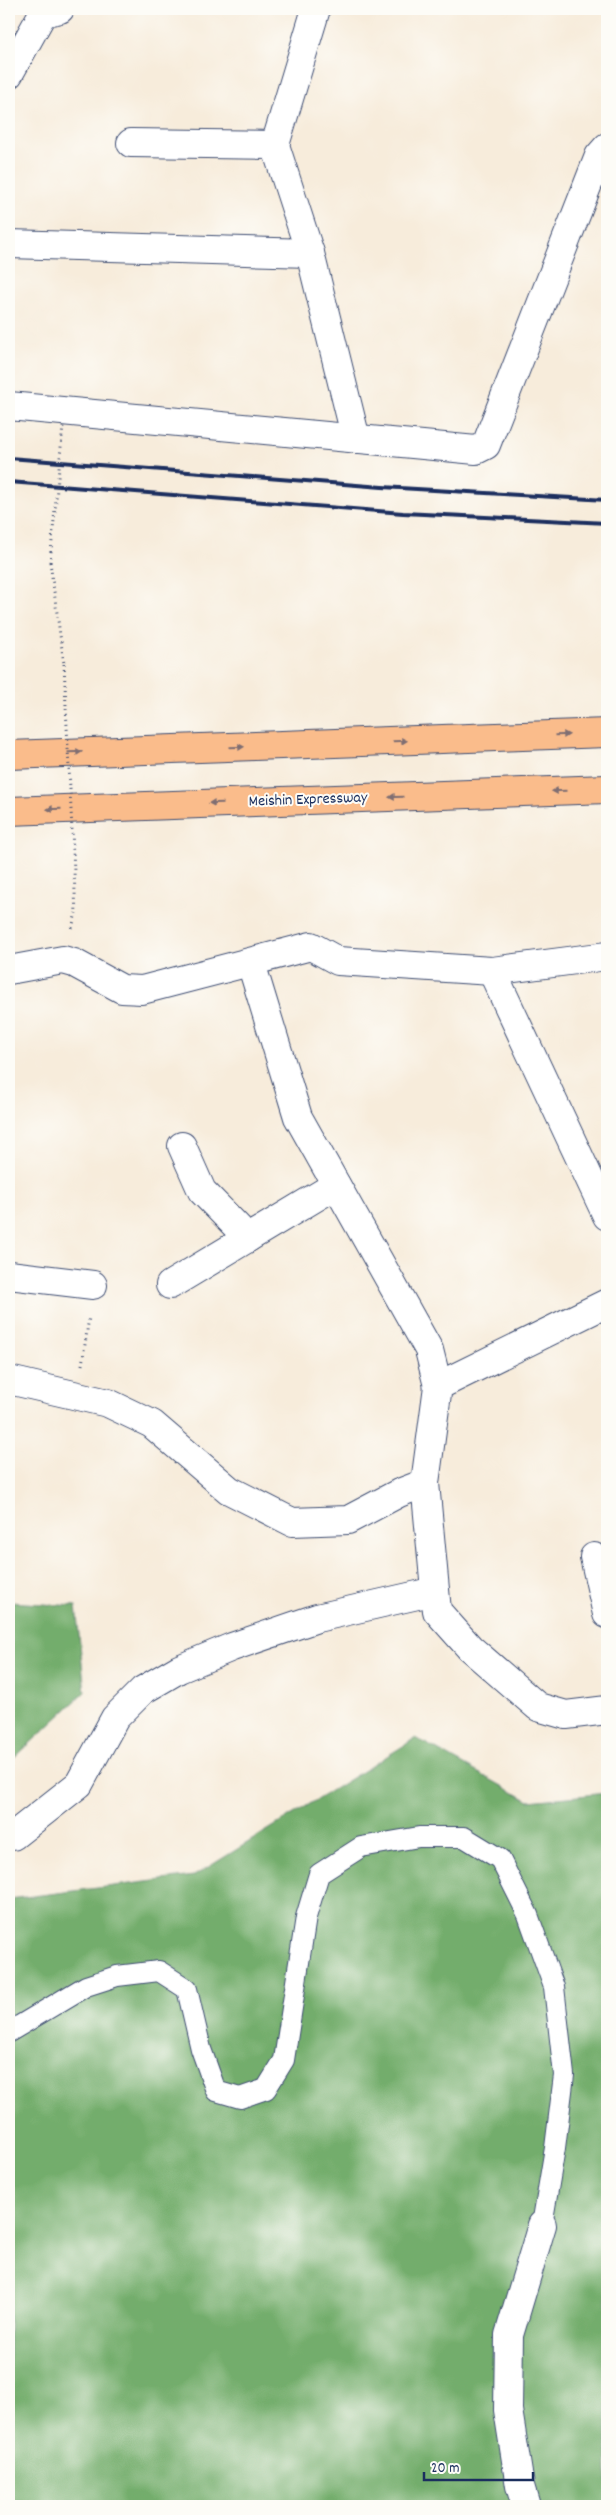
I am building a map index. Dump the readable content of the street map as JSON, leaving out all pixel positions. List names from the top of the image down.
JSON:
{
  "streets": {
    "highway": ["Meishin Expressway"]
  },
  "scale_bar": "20 m"
}
